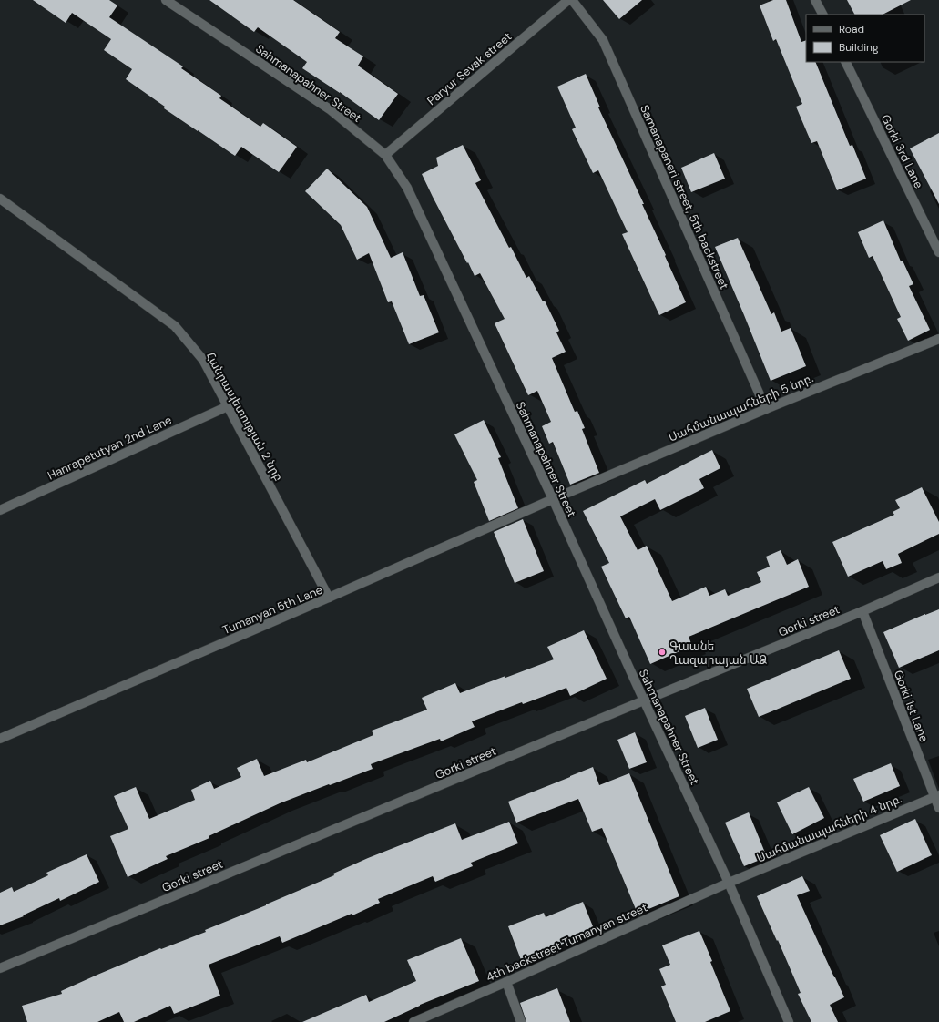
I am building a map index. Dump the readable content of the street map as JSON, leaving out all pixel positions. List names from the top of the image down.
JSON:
{
  "streets": {
    "street": [
      "Paryur Sevak street",
      "Sahmanapahner Street",
      "Gorki 3rd Lane",
      "Samanapaneri street, 5th backstreet",
      "Սահմանապահների 5 նրբ.",
      "Հանրապետության 2 նրբ",
      "Hanrapetutyan 2nd Lane",
      "Tumanyan 5th Lane",
      "Gorki street",
      "Gorki 1st Lane",
      "Սահմանապահների 4 նրբ.",
      "4th backstreet Tumanyan street"
    ]
  },
  "crossings": [
    ["Paryur Sevak street", "Sahmanapahner Street"],
    ["Sahmanapahner Street", "Սահմանապահների 5 նրբ."],
    ["Sahmanapahner Street", "Tumanyan 5th Lane"],
    ["Sahmanapahner Street", "Gorki street"],
    ["Sahmanapahner Street", "Սահմանապահների 4 նրբ."],
    ["Sahmanapahner Street", "4th backstreet Tumanyan street"],
    ["Samanapaneri street, 5th backstreet", "Սահմանապահների 5 նրբ."],
    ["Սահմանապահների 5 նրբ.", "Tumanyan 5th Lane"],
    ["Հանրապետության 2 նրբ", "Hanrapetutyan 2nd Lane"],
    ["Հանրապետության 2 նրբ", "Tumanyan 5th Lane"],
    ["Gorki street", "Gorki 1st Lane"],
    ["Gorki 1st Lane", "Սահմանապահների 4 նրբ."],
    ["Սահմանապահների 4 նրբ.", "4th backstreet Tumanyan street"]
  ],
  "places": ["Գաանե Ղազարայան ԱՁ"],
  "legend": ["Road", "Building"]
}
